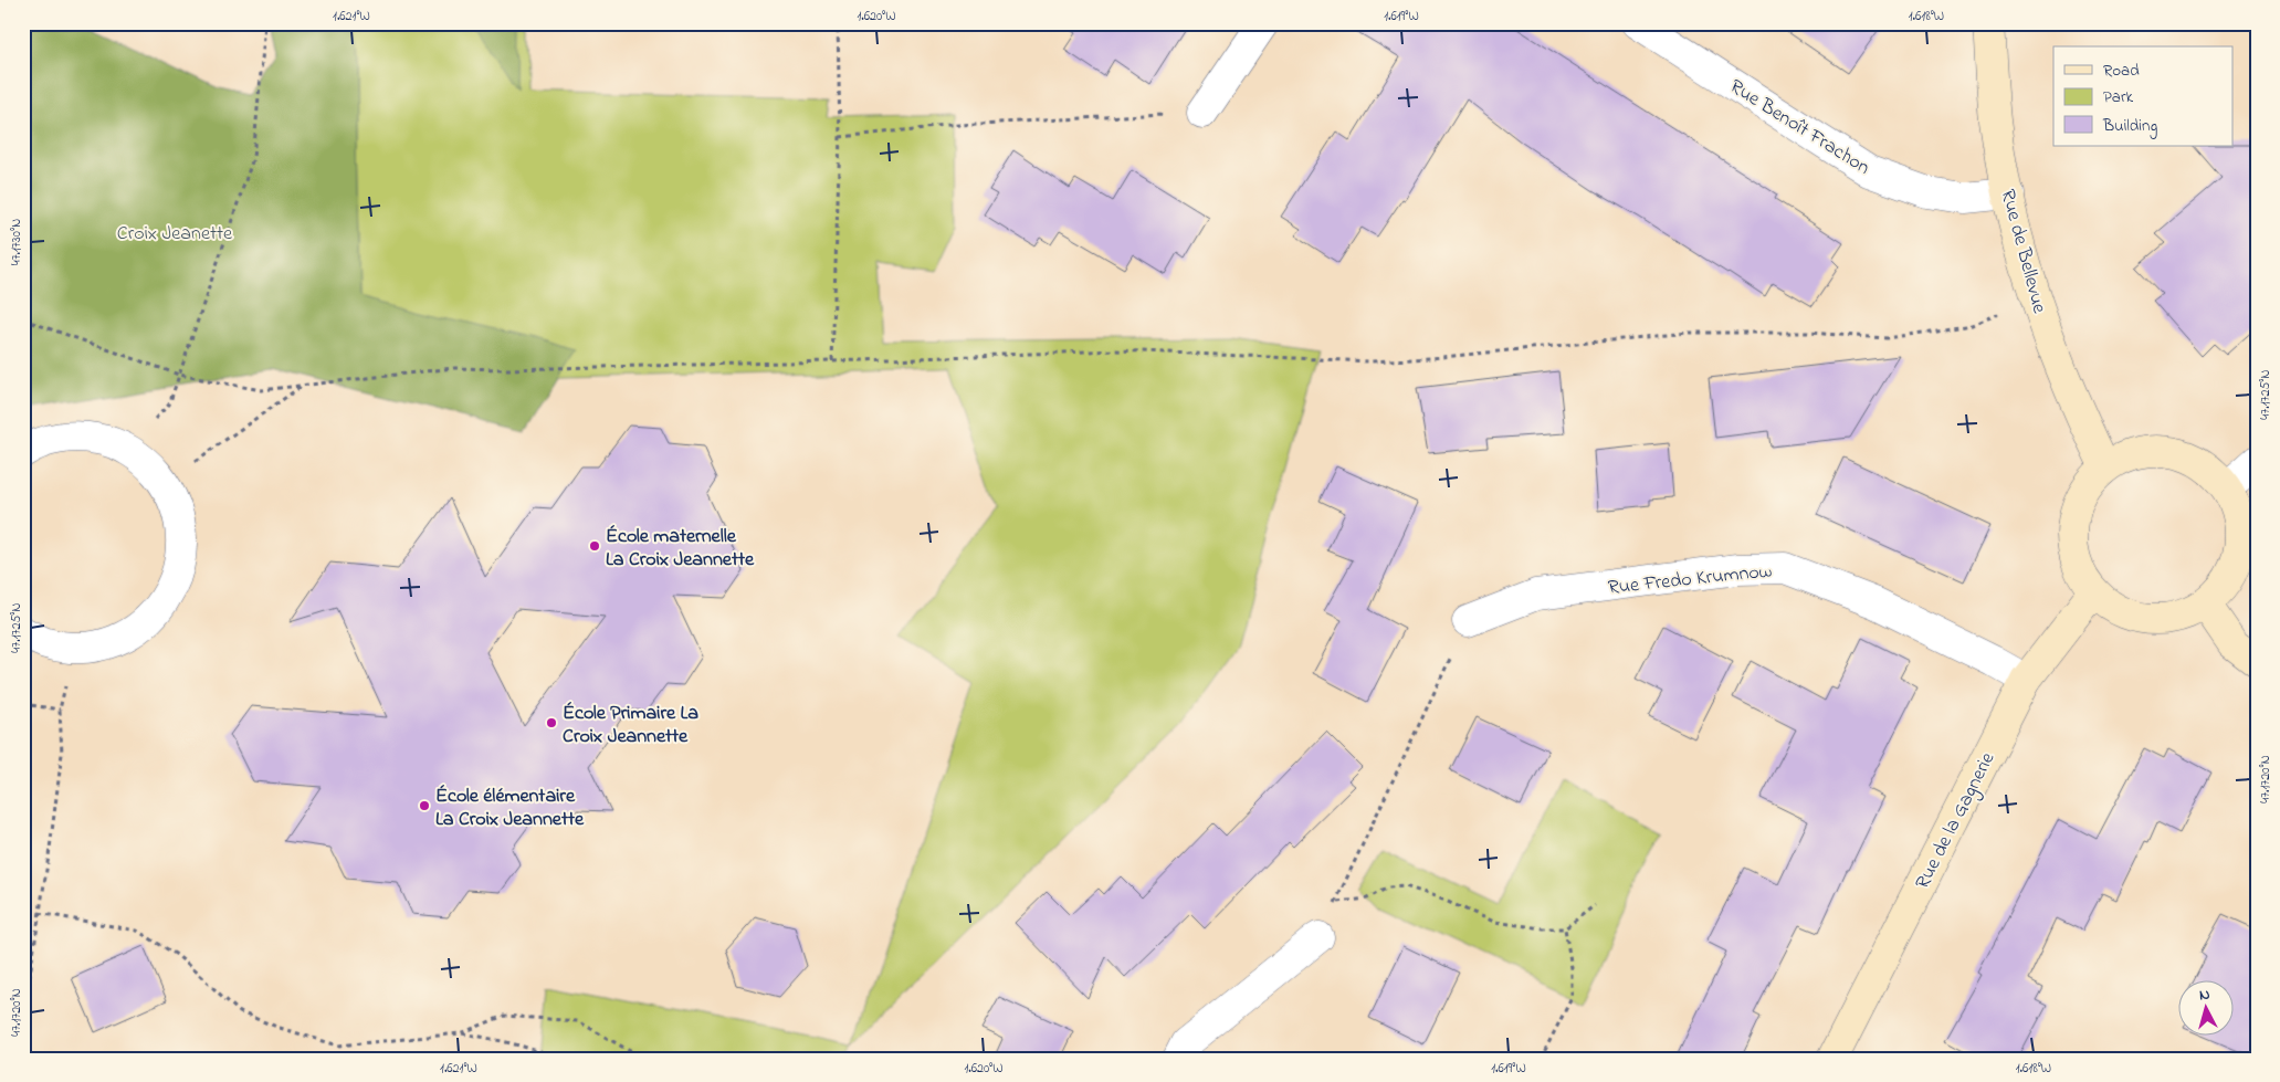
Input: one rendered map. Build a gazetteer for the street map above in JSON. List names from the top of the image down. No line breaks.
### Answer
{"streets":{"street":["Rue Benoît Frachon","Rue de Bellevue","Rue Fredo Krumnow","Rue de la Gagnerie"]},"crossings":[["Rue Benoît Frachon","Rue de Bellevue"],["Rue de Bellevue","Rue de la Gagnerie"],["Rue Fredo Krumnow","Rue de la Gagnerie"]],"parks":["Croix Jeanette"],"places":["École maternelle La Croix Jeannette","École Primaire La Croix Jeannette","École élémentaire La Croix Jeannette"],"legend":["Road","Park","Building"],"north":"top","coordinates":["1.621°W","1.620°W","1.619°W","1.618°W","47.1730°N","47.1725°N","47.1720°N"]}
